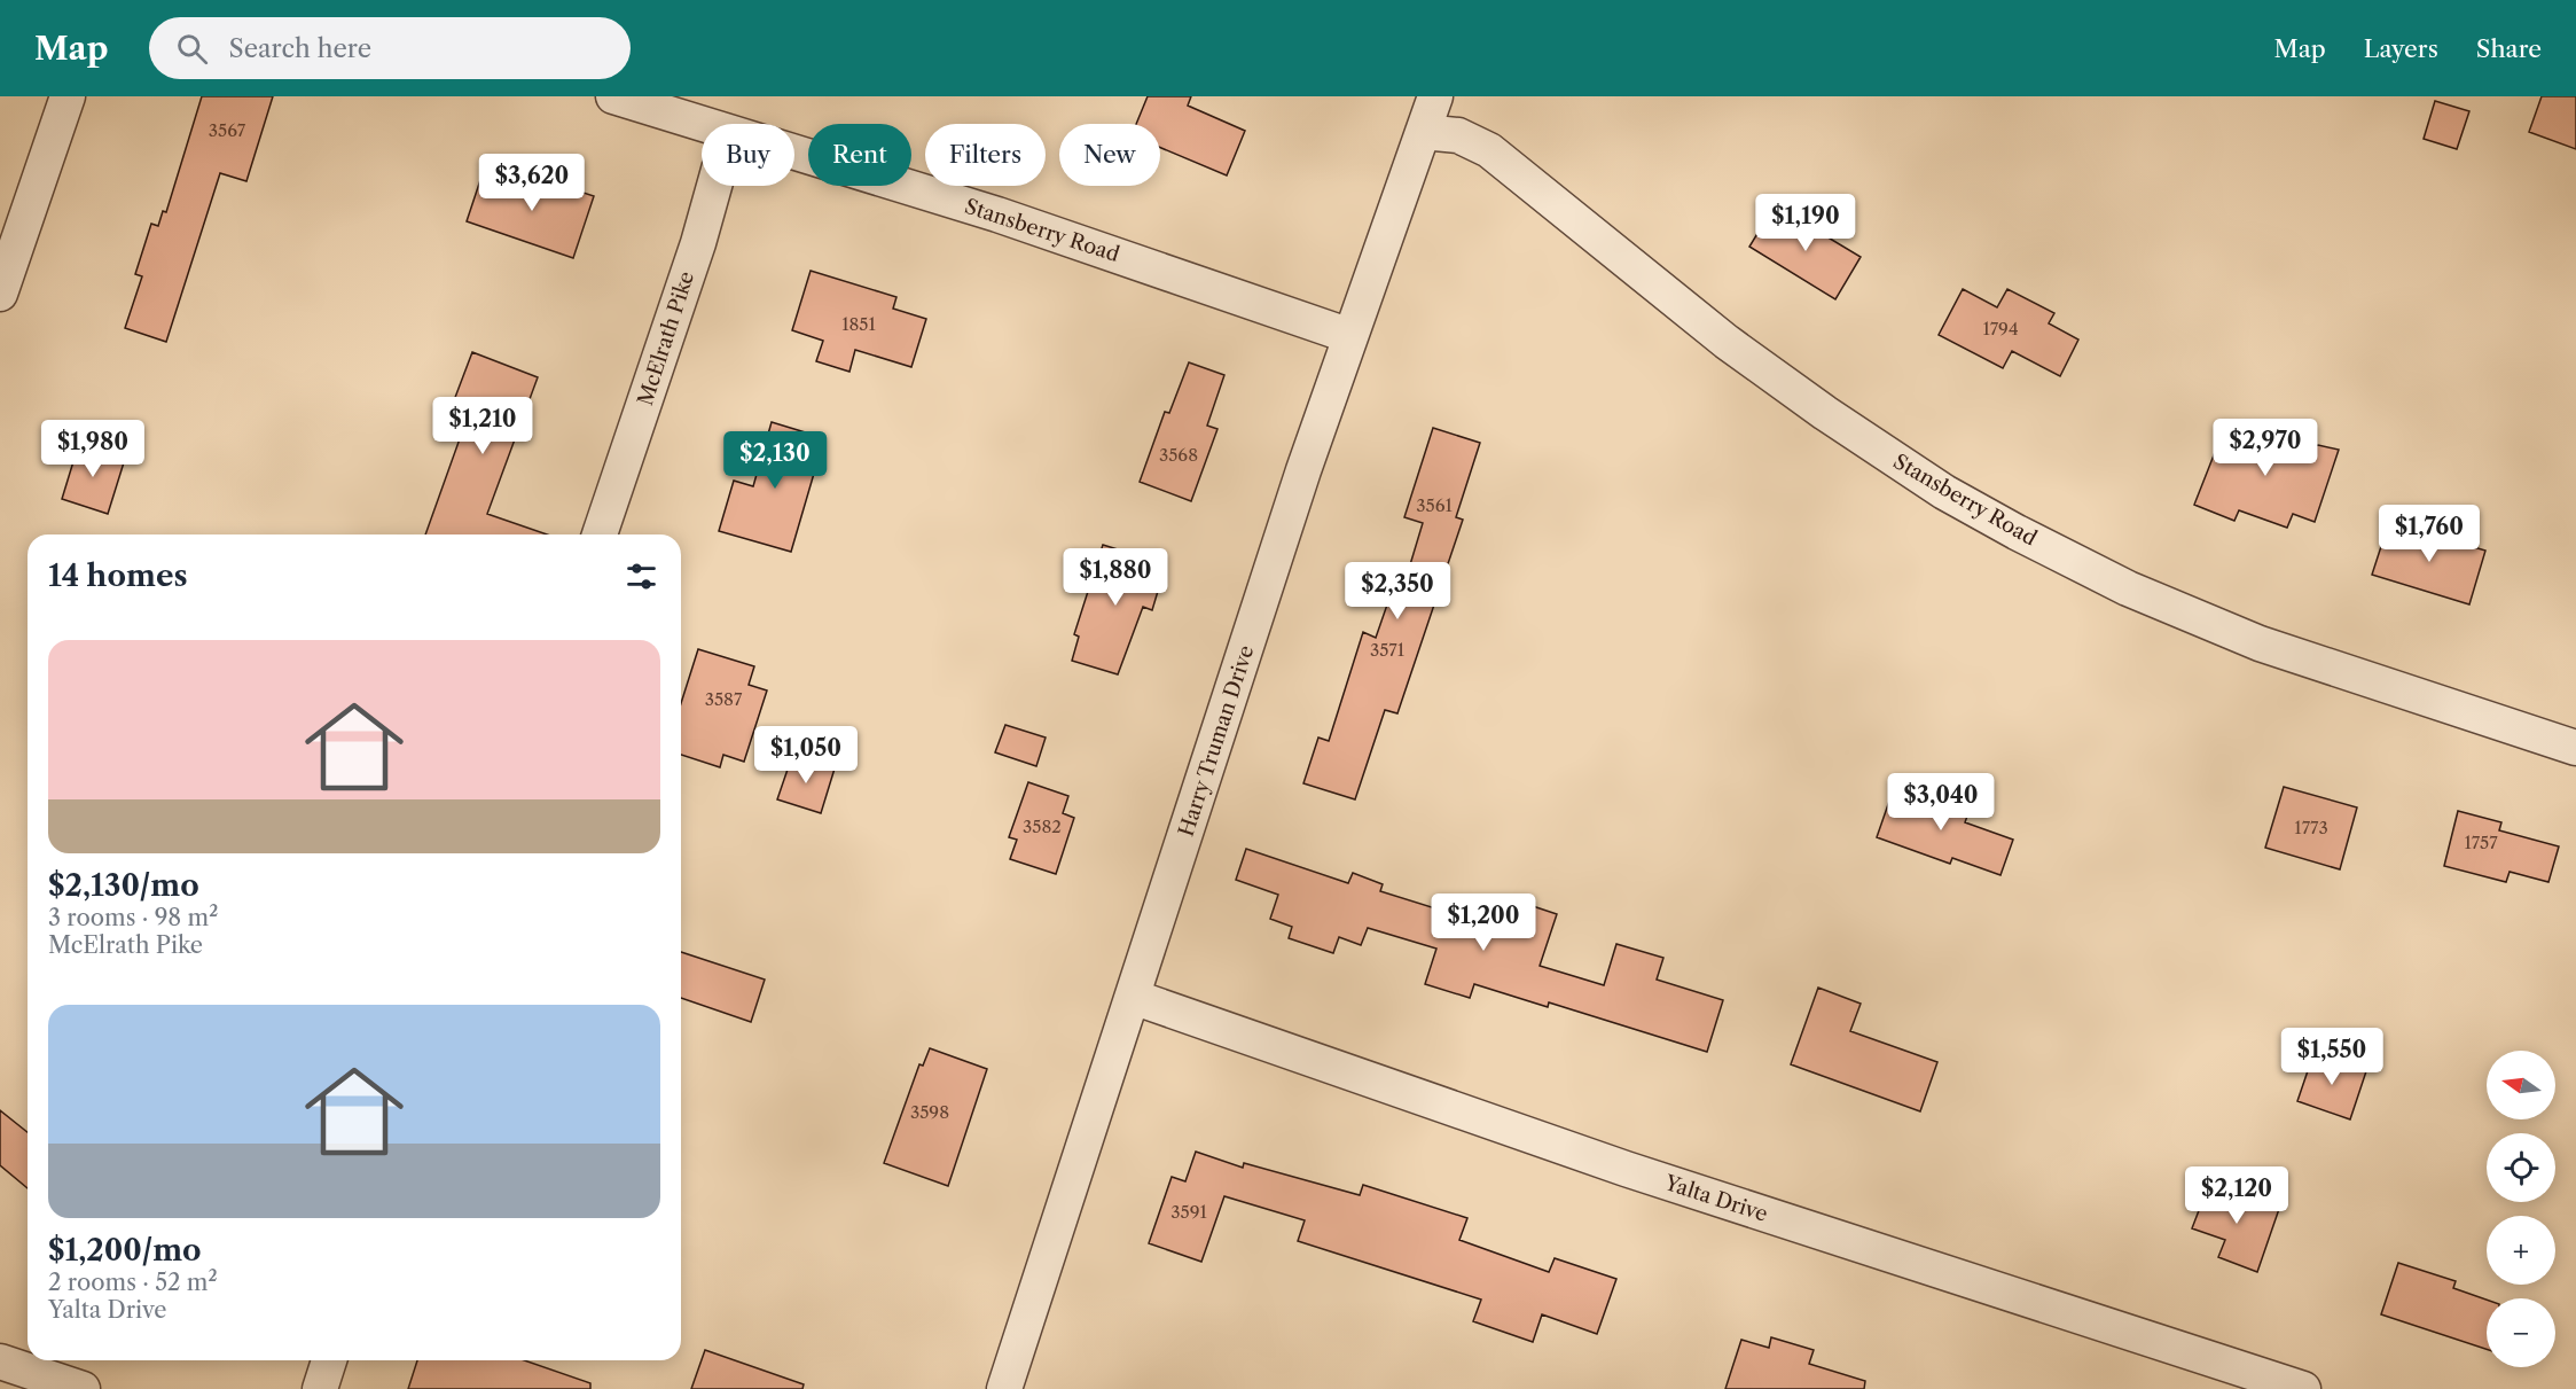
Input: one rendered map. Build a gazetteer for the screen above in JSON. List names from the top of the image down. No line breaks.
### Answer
{"streets":{"street":["Stansberry Road","McElrath Pike","Harry Truman Drive","Yalta Drive"]},"crossings":[["Stansberry Road","Harry Truman Drive"],["Harry Truman Drive","Yalta Drive"]],"house_numbers":["3567","1851","1794","3568","3561","3571","3587","3582","1773","1757","3598","3591"],"north":"left","page":{"header":"Map","search":"Search here","nav":["Map","Layers","Share"],"chip":["Buy","Rent","Filters","New"],"price":["$3,620","$1,190","$1,210","$2,970","$1,980","$2,130","$1,760","$1,880","$2,350","$1,050","$3,040","$1,200","$1,550","$2,120"],"heading":"14 homes","list":[{"name":"$2,130/mo","note":"3 rooms · 98 m² · McElrath Pike"},{"name":"$1,200/mo","note":"2 rooms · 52 m² · Yalta Drive"}],"map_buttons":["+","−"]}}
